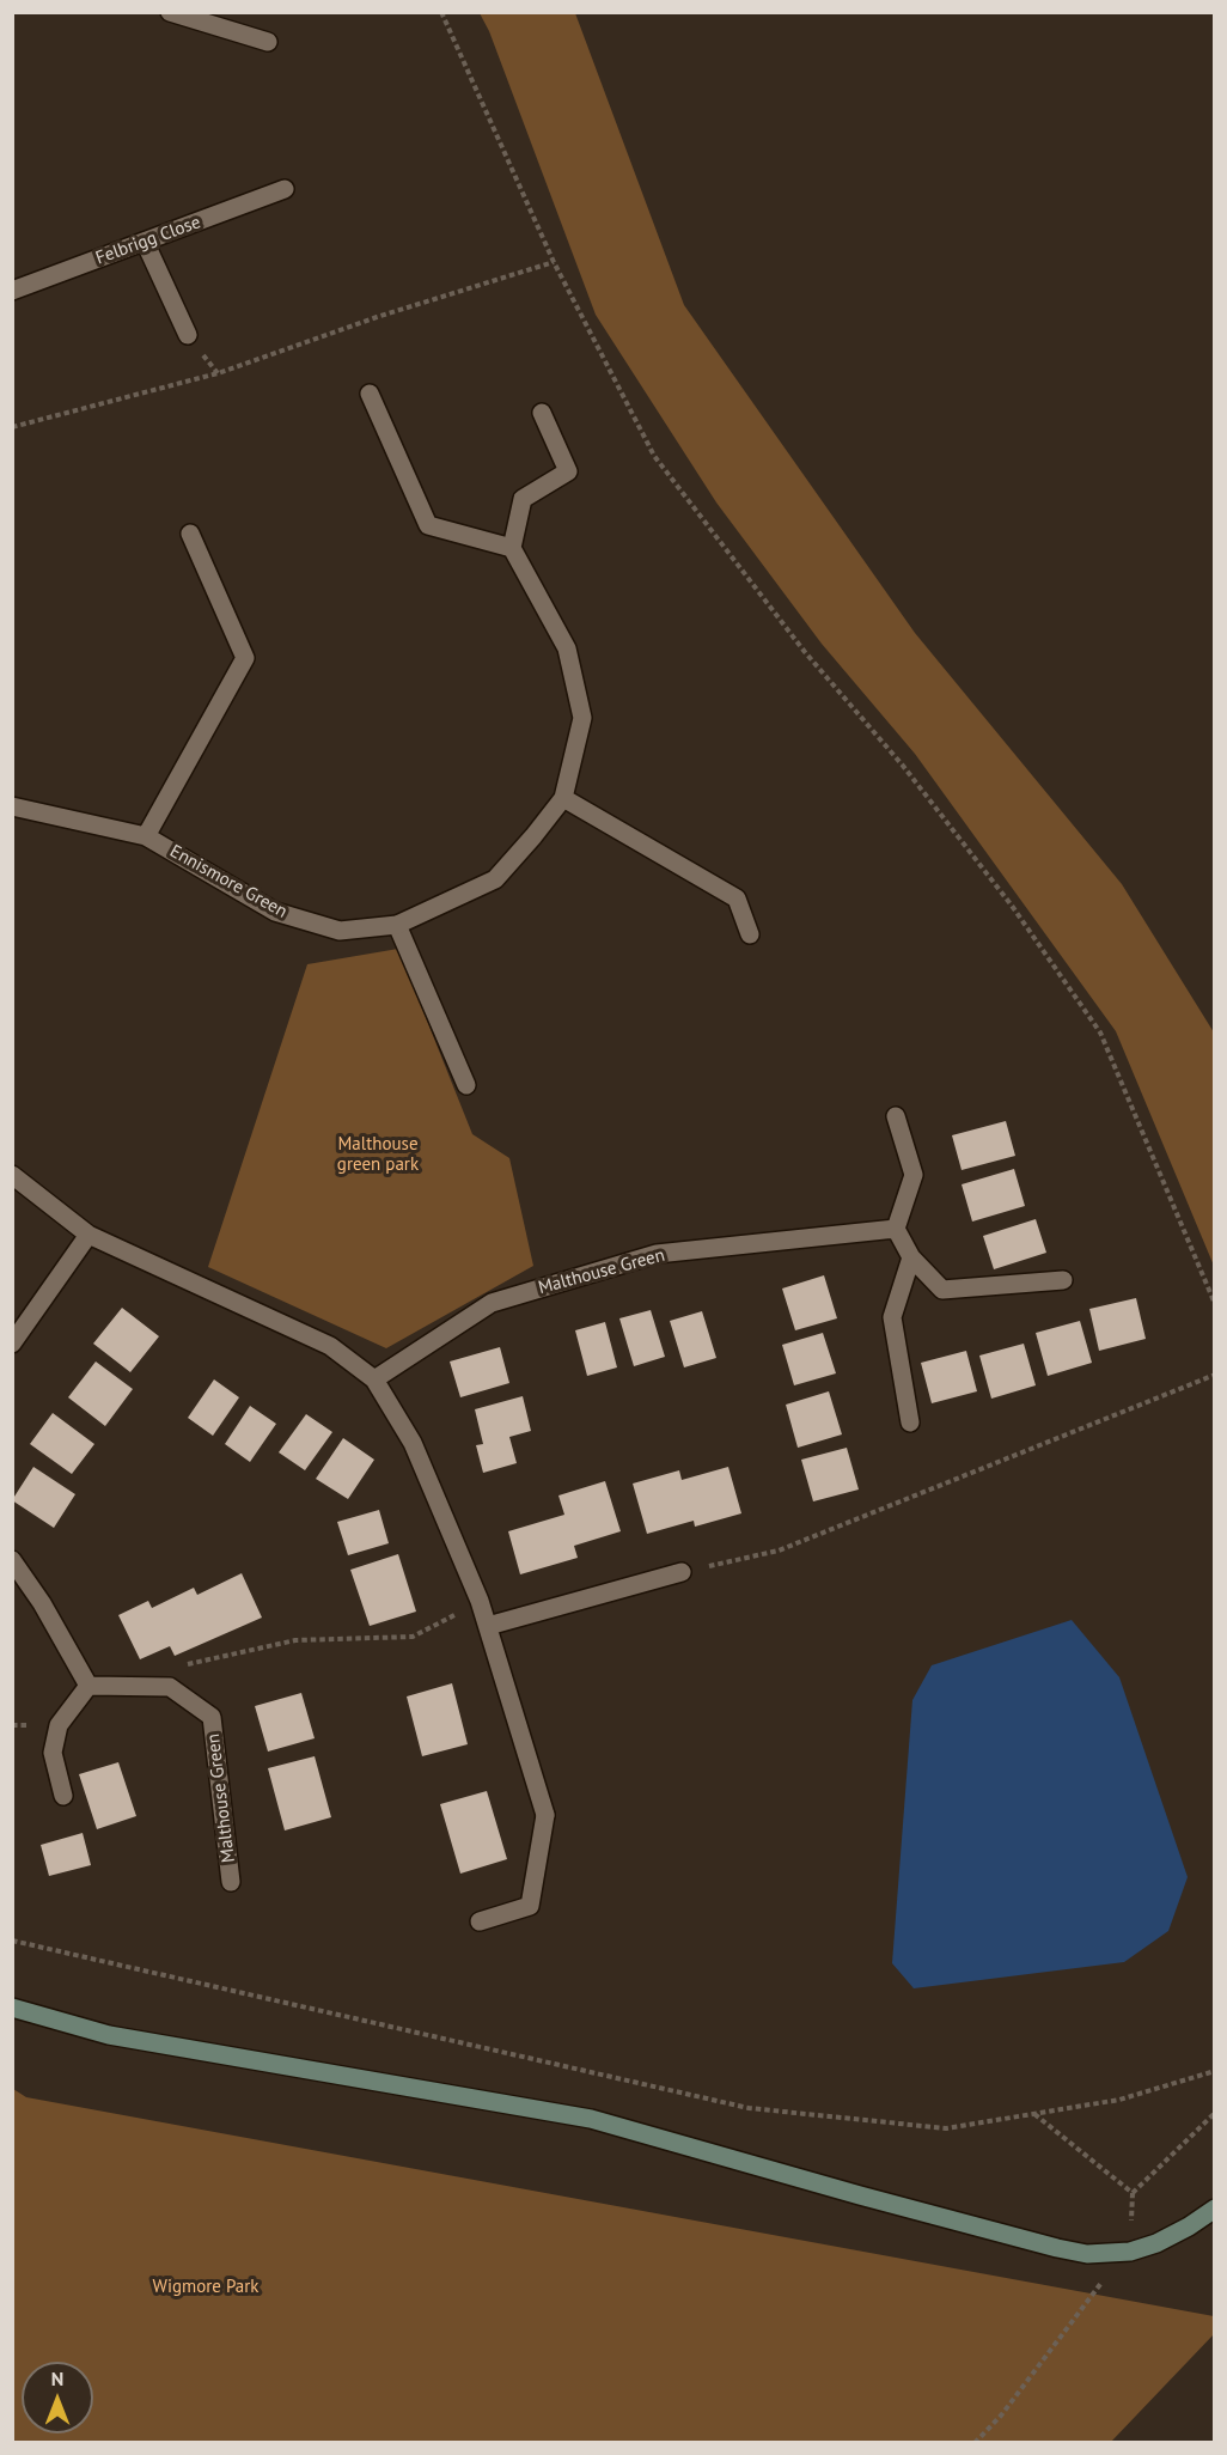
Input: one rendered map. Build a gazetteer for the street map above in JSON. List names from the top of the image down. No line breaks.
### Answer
{"streets":{"street":["Felbrigg Close","Ennismore Green","Malthouse Green"]},"parks":["Malthouse green park","Wigmore Park"],"north":"top"}
